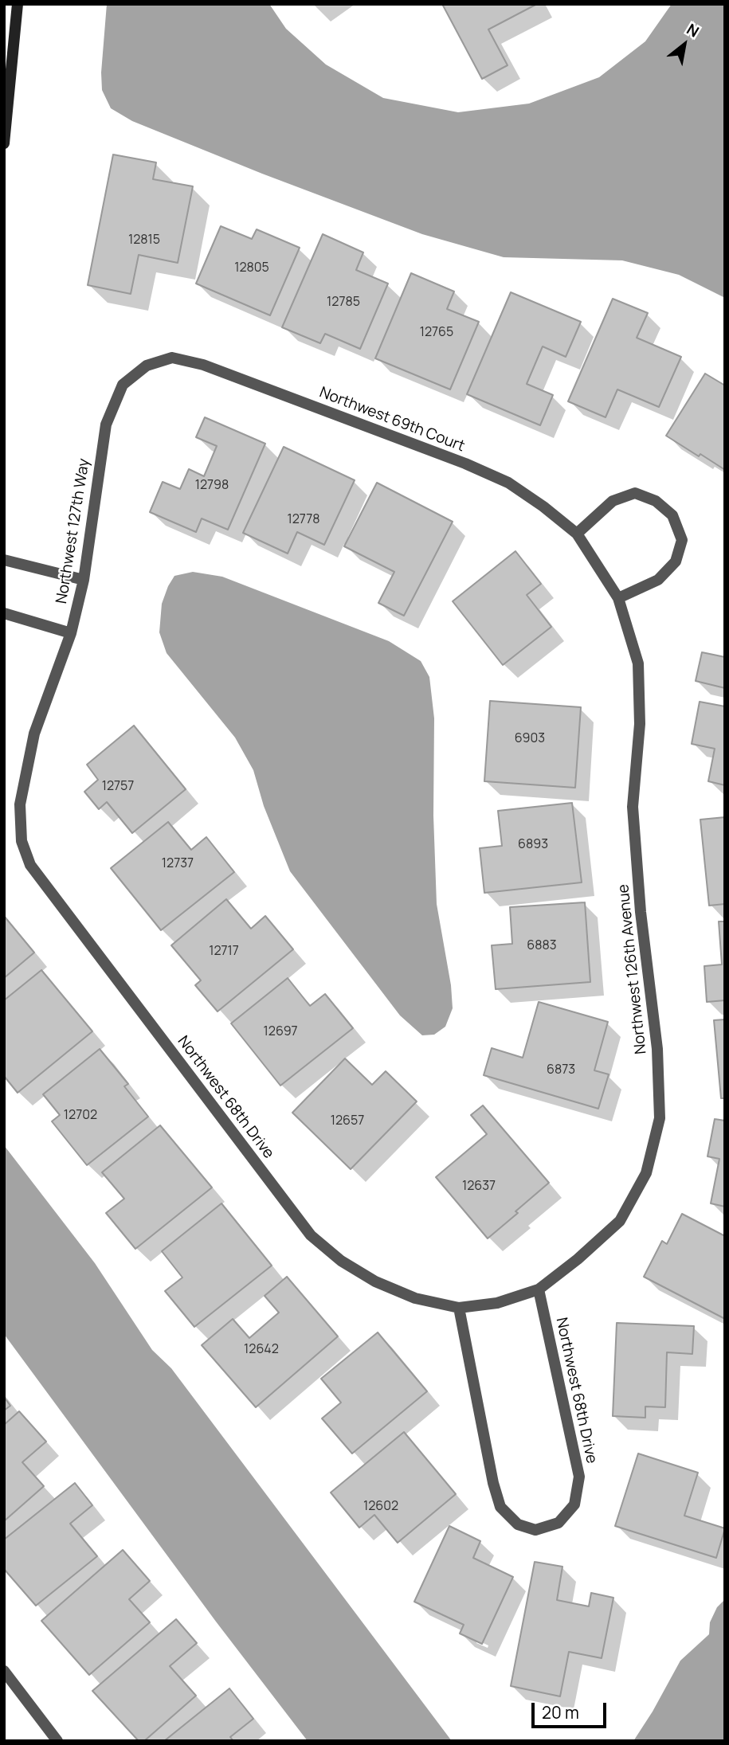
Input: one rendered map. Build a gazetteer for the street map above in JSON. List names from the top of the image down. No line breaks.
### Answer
{"streets":{"street":["Northwest 69th Court","Northwest 127th Way","Northwest 126th Avenue","Northwest 68th Drive"]},"crossings":[["Northwest 69th Court","Northwest 127th Way"],["Northwest 69th Court","Northwest 126th Avenue"],["Northwest 127th Way","Northwest 68th Drive"],["Northwest 126th Avenue","Northwest 68th Drive"]],"house_numbers":["12815","12805","12785","12765","12798","12778","6903","12757","6893","12737","6883","12717","12697","6873","12702","12657","12637","12642","12602"],"scale_bar":"20 m","north":"top right"}
